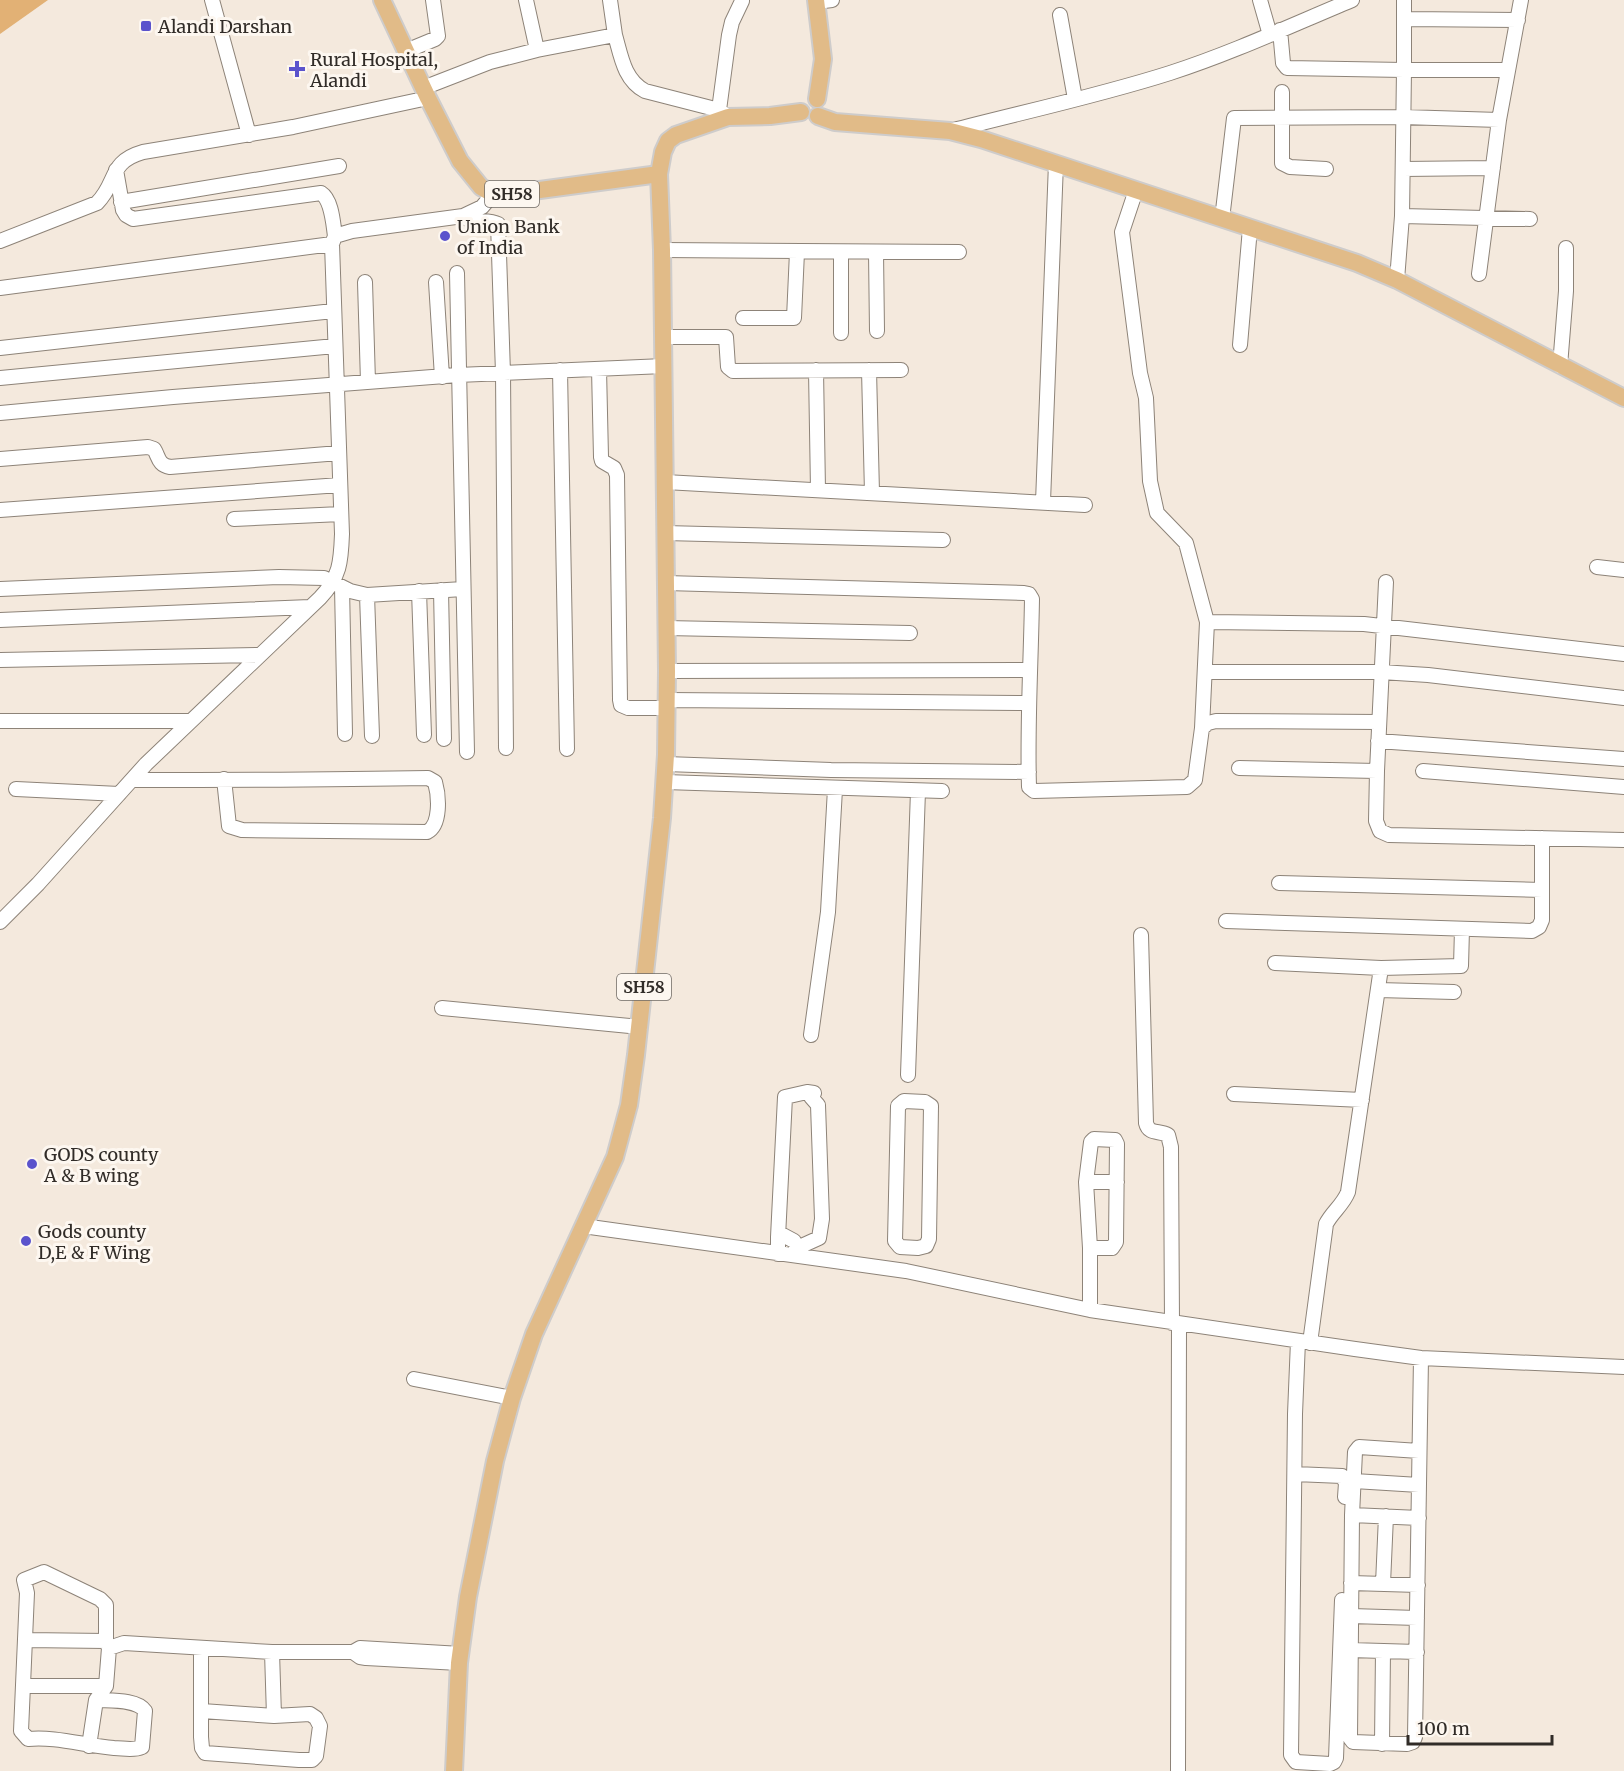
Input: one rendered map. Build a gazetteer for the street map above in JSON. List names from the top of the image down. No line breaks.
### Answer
{"streets":{"main road":["SH58"]},"places":{"transit":["Alandi Darshan"],"health":["Rural Hospital, Alandi"],"other":["Union Bank of India","GODS county A & B wing","Gods county D,E & F Wing"]},"scale_bar":"100 m"}
